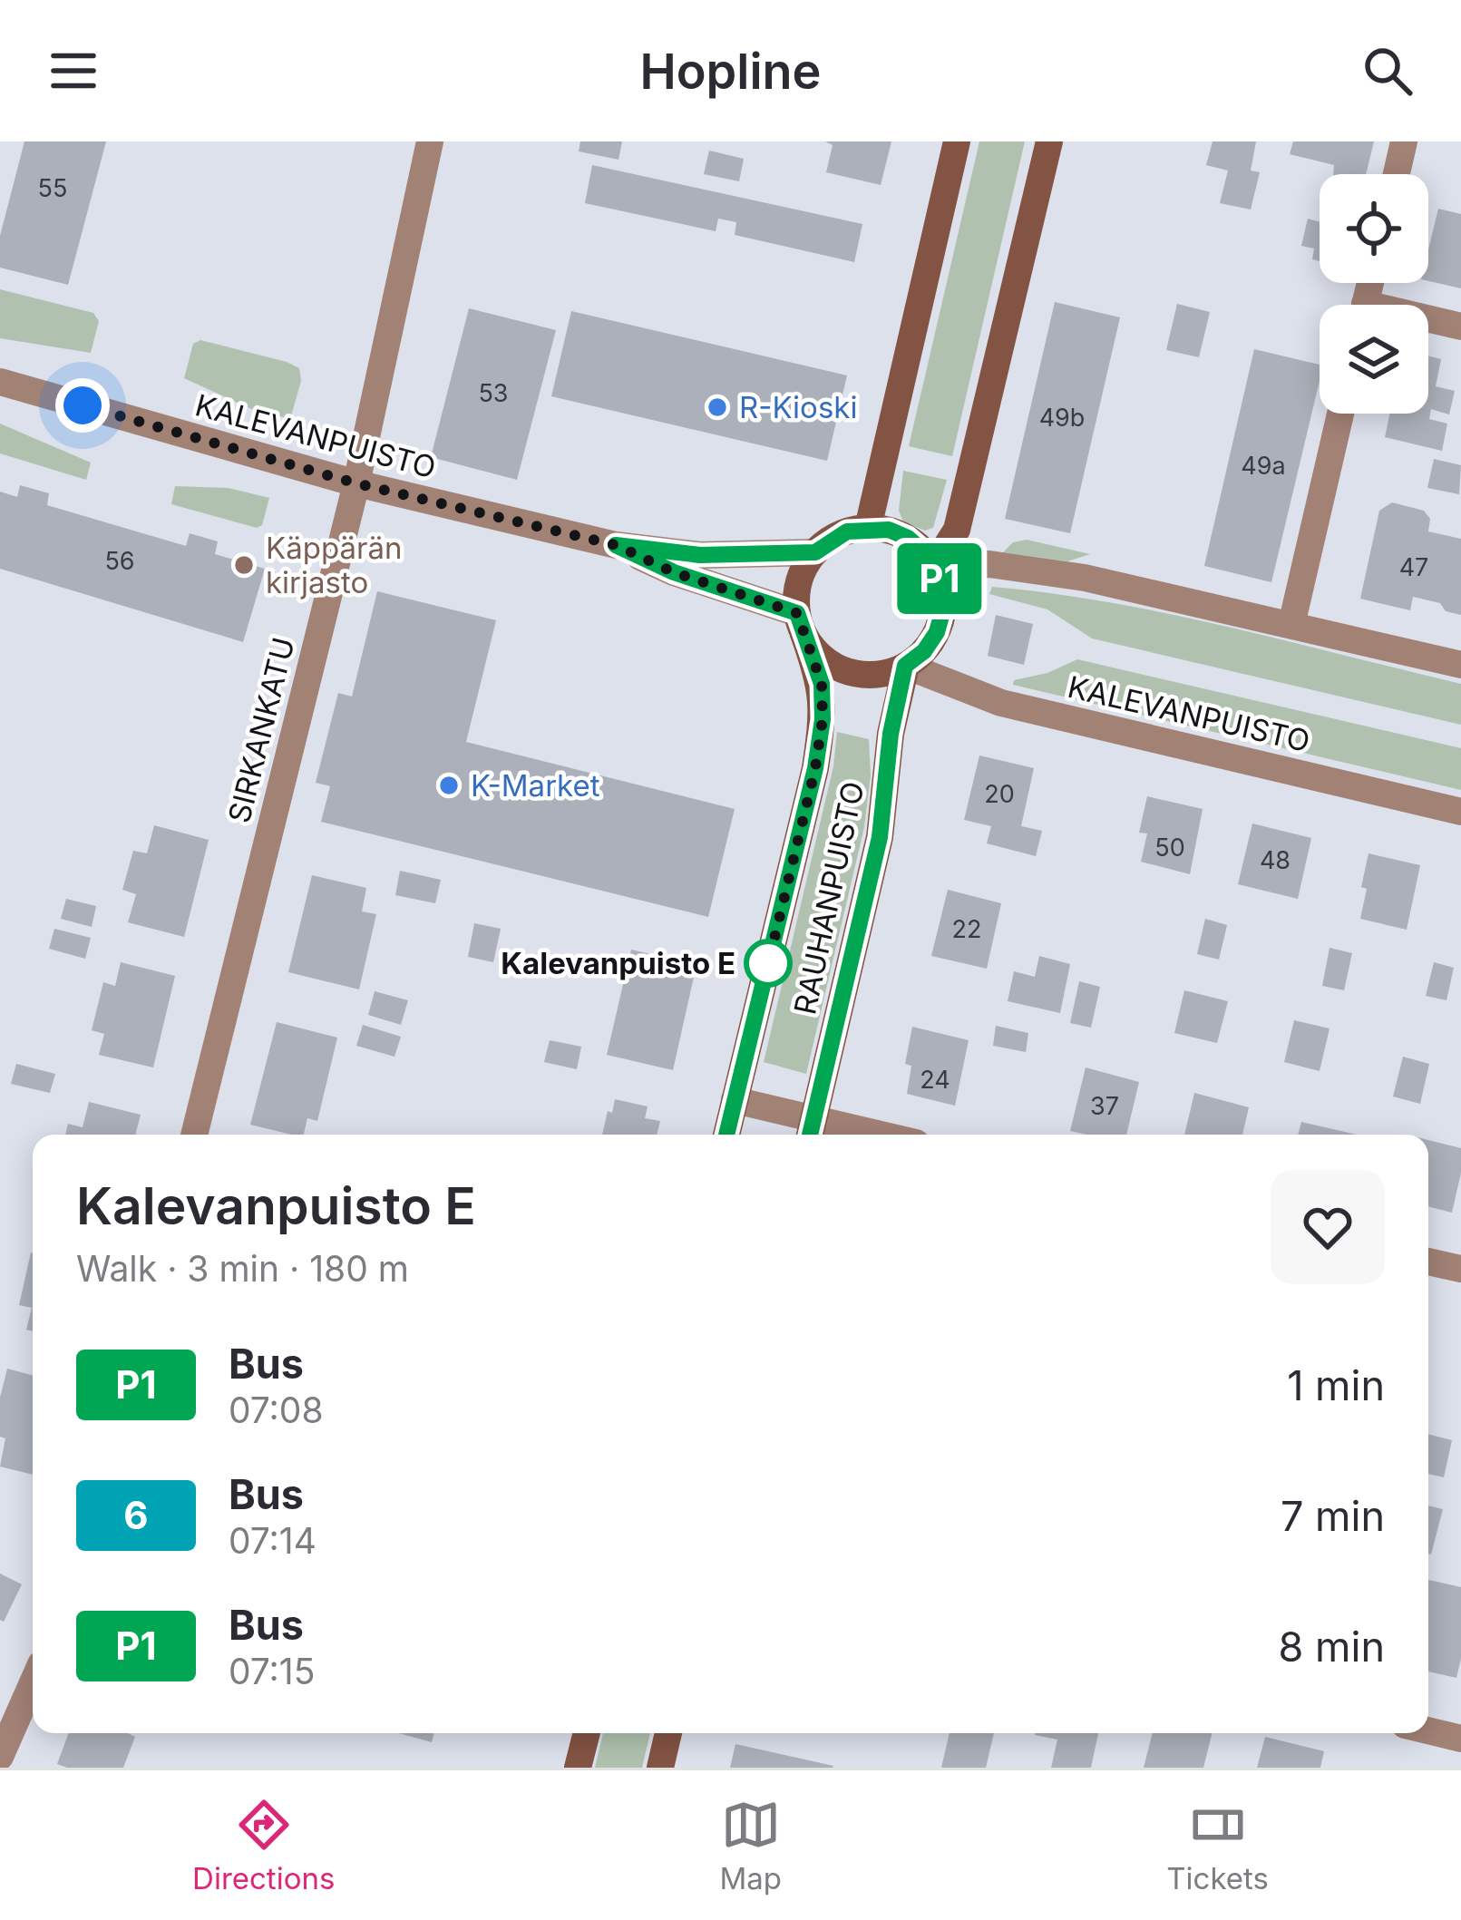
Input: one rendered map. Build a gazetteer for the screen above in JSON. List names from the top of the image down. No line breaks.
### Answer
{"streets":{"main road":["RAUHANPUISTO"],"street":["KALEVANPUISTO","SIRKANKATU"]},"crossings":[["KALEVANPUISTO","SIRKANKATU"],["KALEVANPUISTO","RAUHANPUISTO"]],"places":["R-Kioski","Käppärän kirjasto","K-Market","Kalevanpuisto E"],"lines":["bus line P1"],"house_numbers":["55","53","49b","49a","56","47","20","50","48","22","24","37"],"page":{"header":"Hopline","on_map":"P1","heading":["Kalevanpuisto E","Walk · 3 min · 180 m"],"list":[{"mark":"P1","name":"Bus","note":"07:08","value":"1 min"},{"mark":"6","name":"Bus","note":"07:14","value":"7 min"},{"mark":"P1","name":"Bus","note":"07:15","value":"8 min"}],"tabs":["Directions","Map","Tickets"]}}
